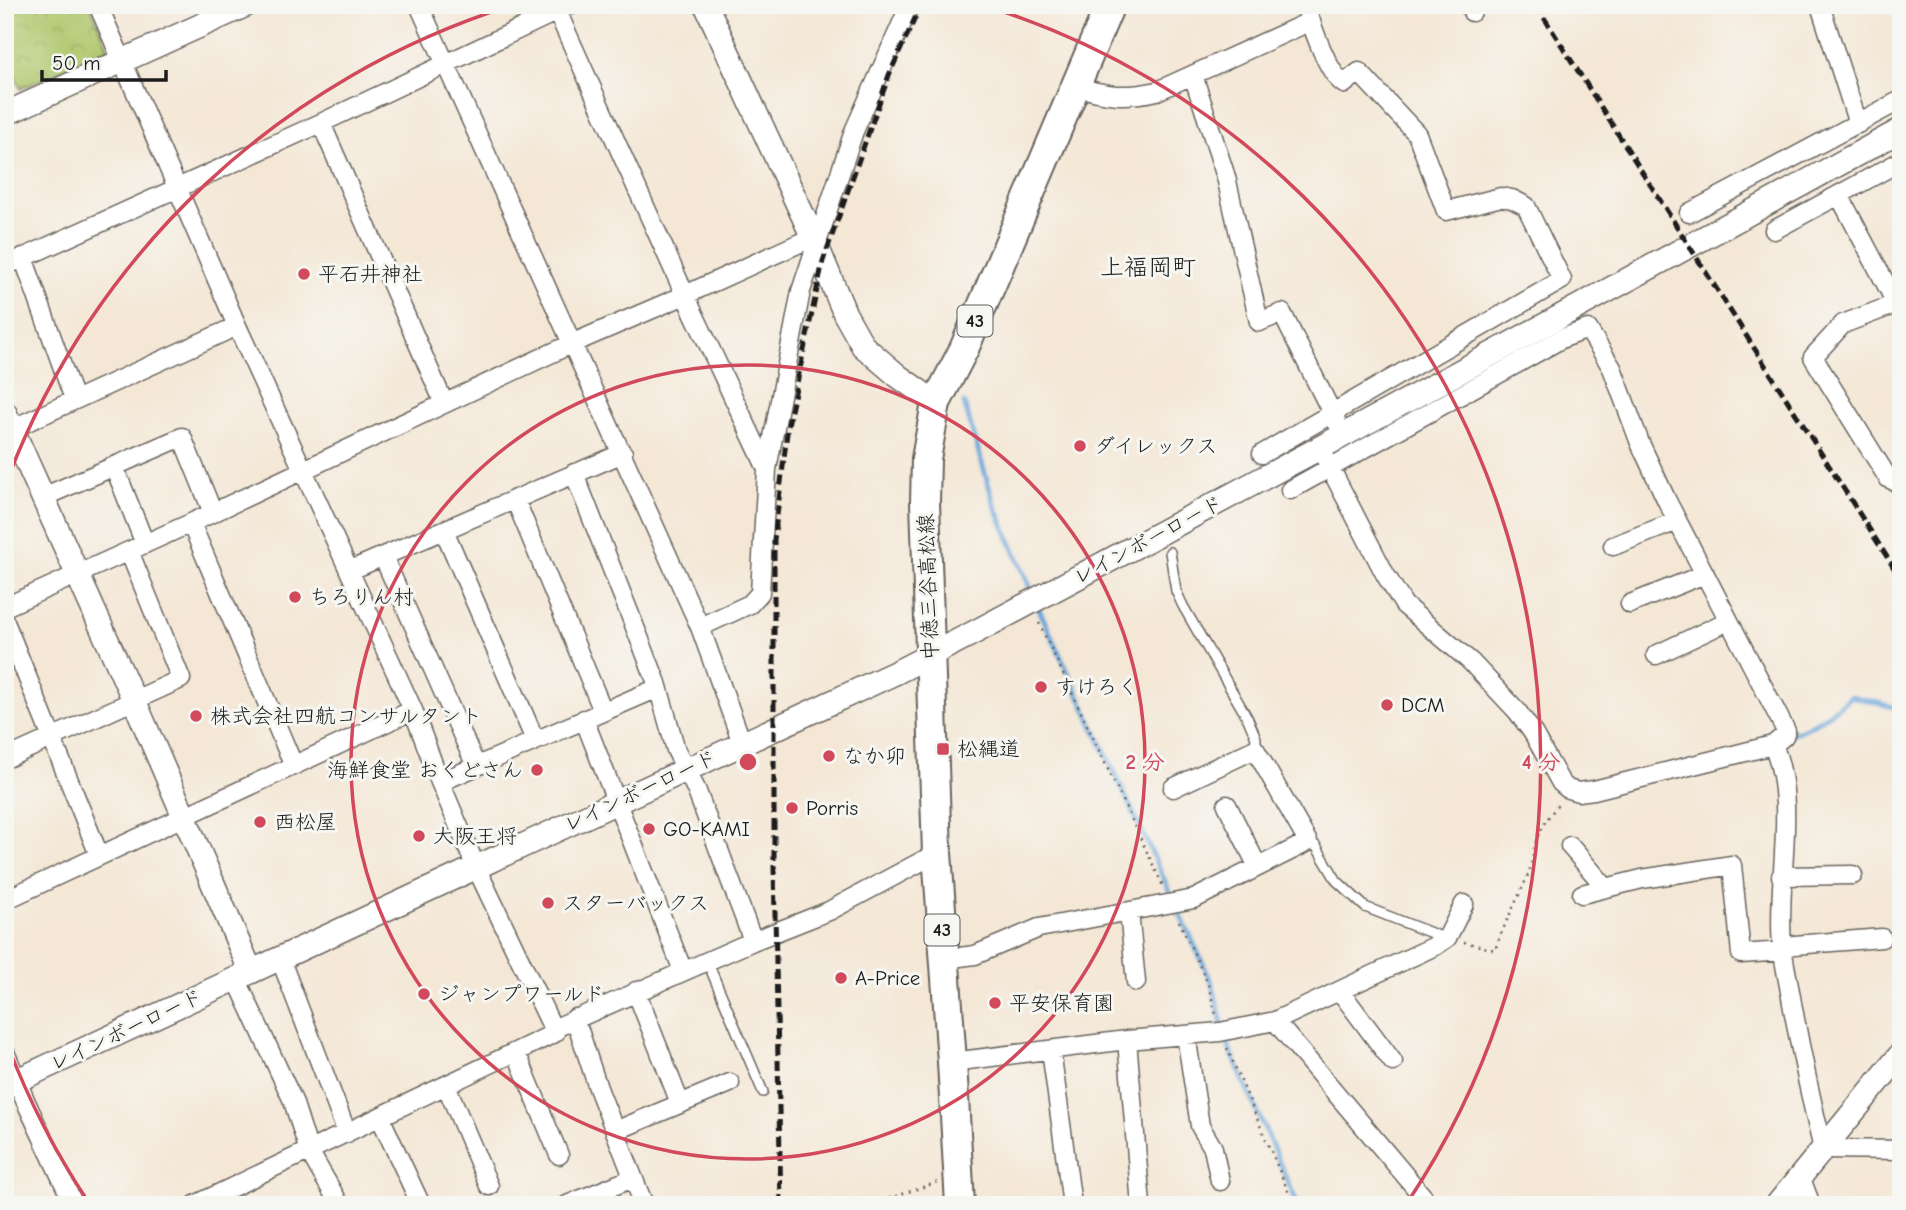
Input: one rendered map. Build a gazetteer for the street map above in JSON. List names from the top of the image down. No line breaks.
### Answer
{"streets":{"main road":["43","中徳三谷高松線"],"street":["レインボーロード"]},"crossings":[["レインボーロード","中徳三谷高松線"]],"districts":["上福岡町"],"places":{"other":["平石井神社","ダイレックス","ちろりん村","すけろく","DCM","株式会社四航コンサルタント","なか卯","海鮮食堂 おくどさん","Porris","西松屋","GO-KAMI","大阪王将","スターバックス","A-Price","ジャンプワールド","平安保育園"],"transit":["松縄道"]},"scale_bar":"50 m","rings":["2 分","4 分"]}
